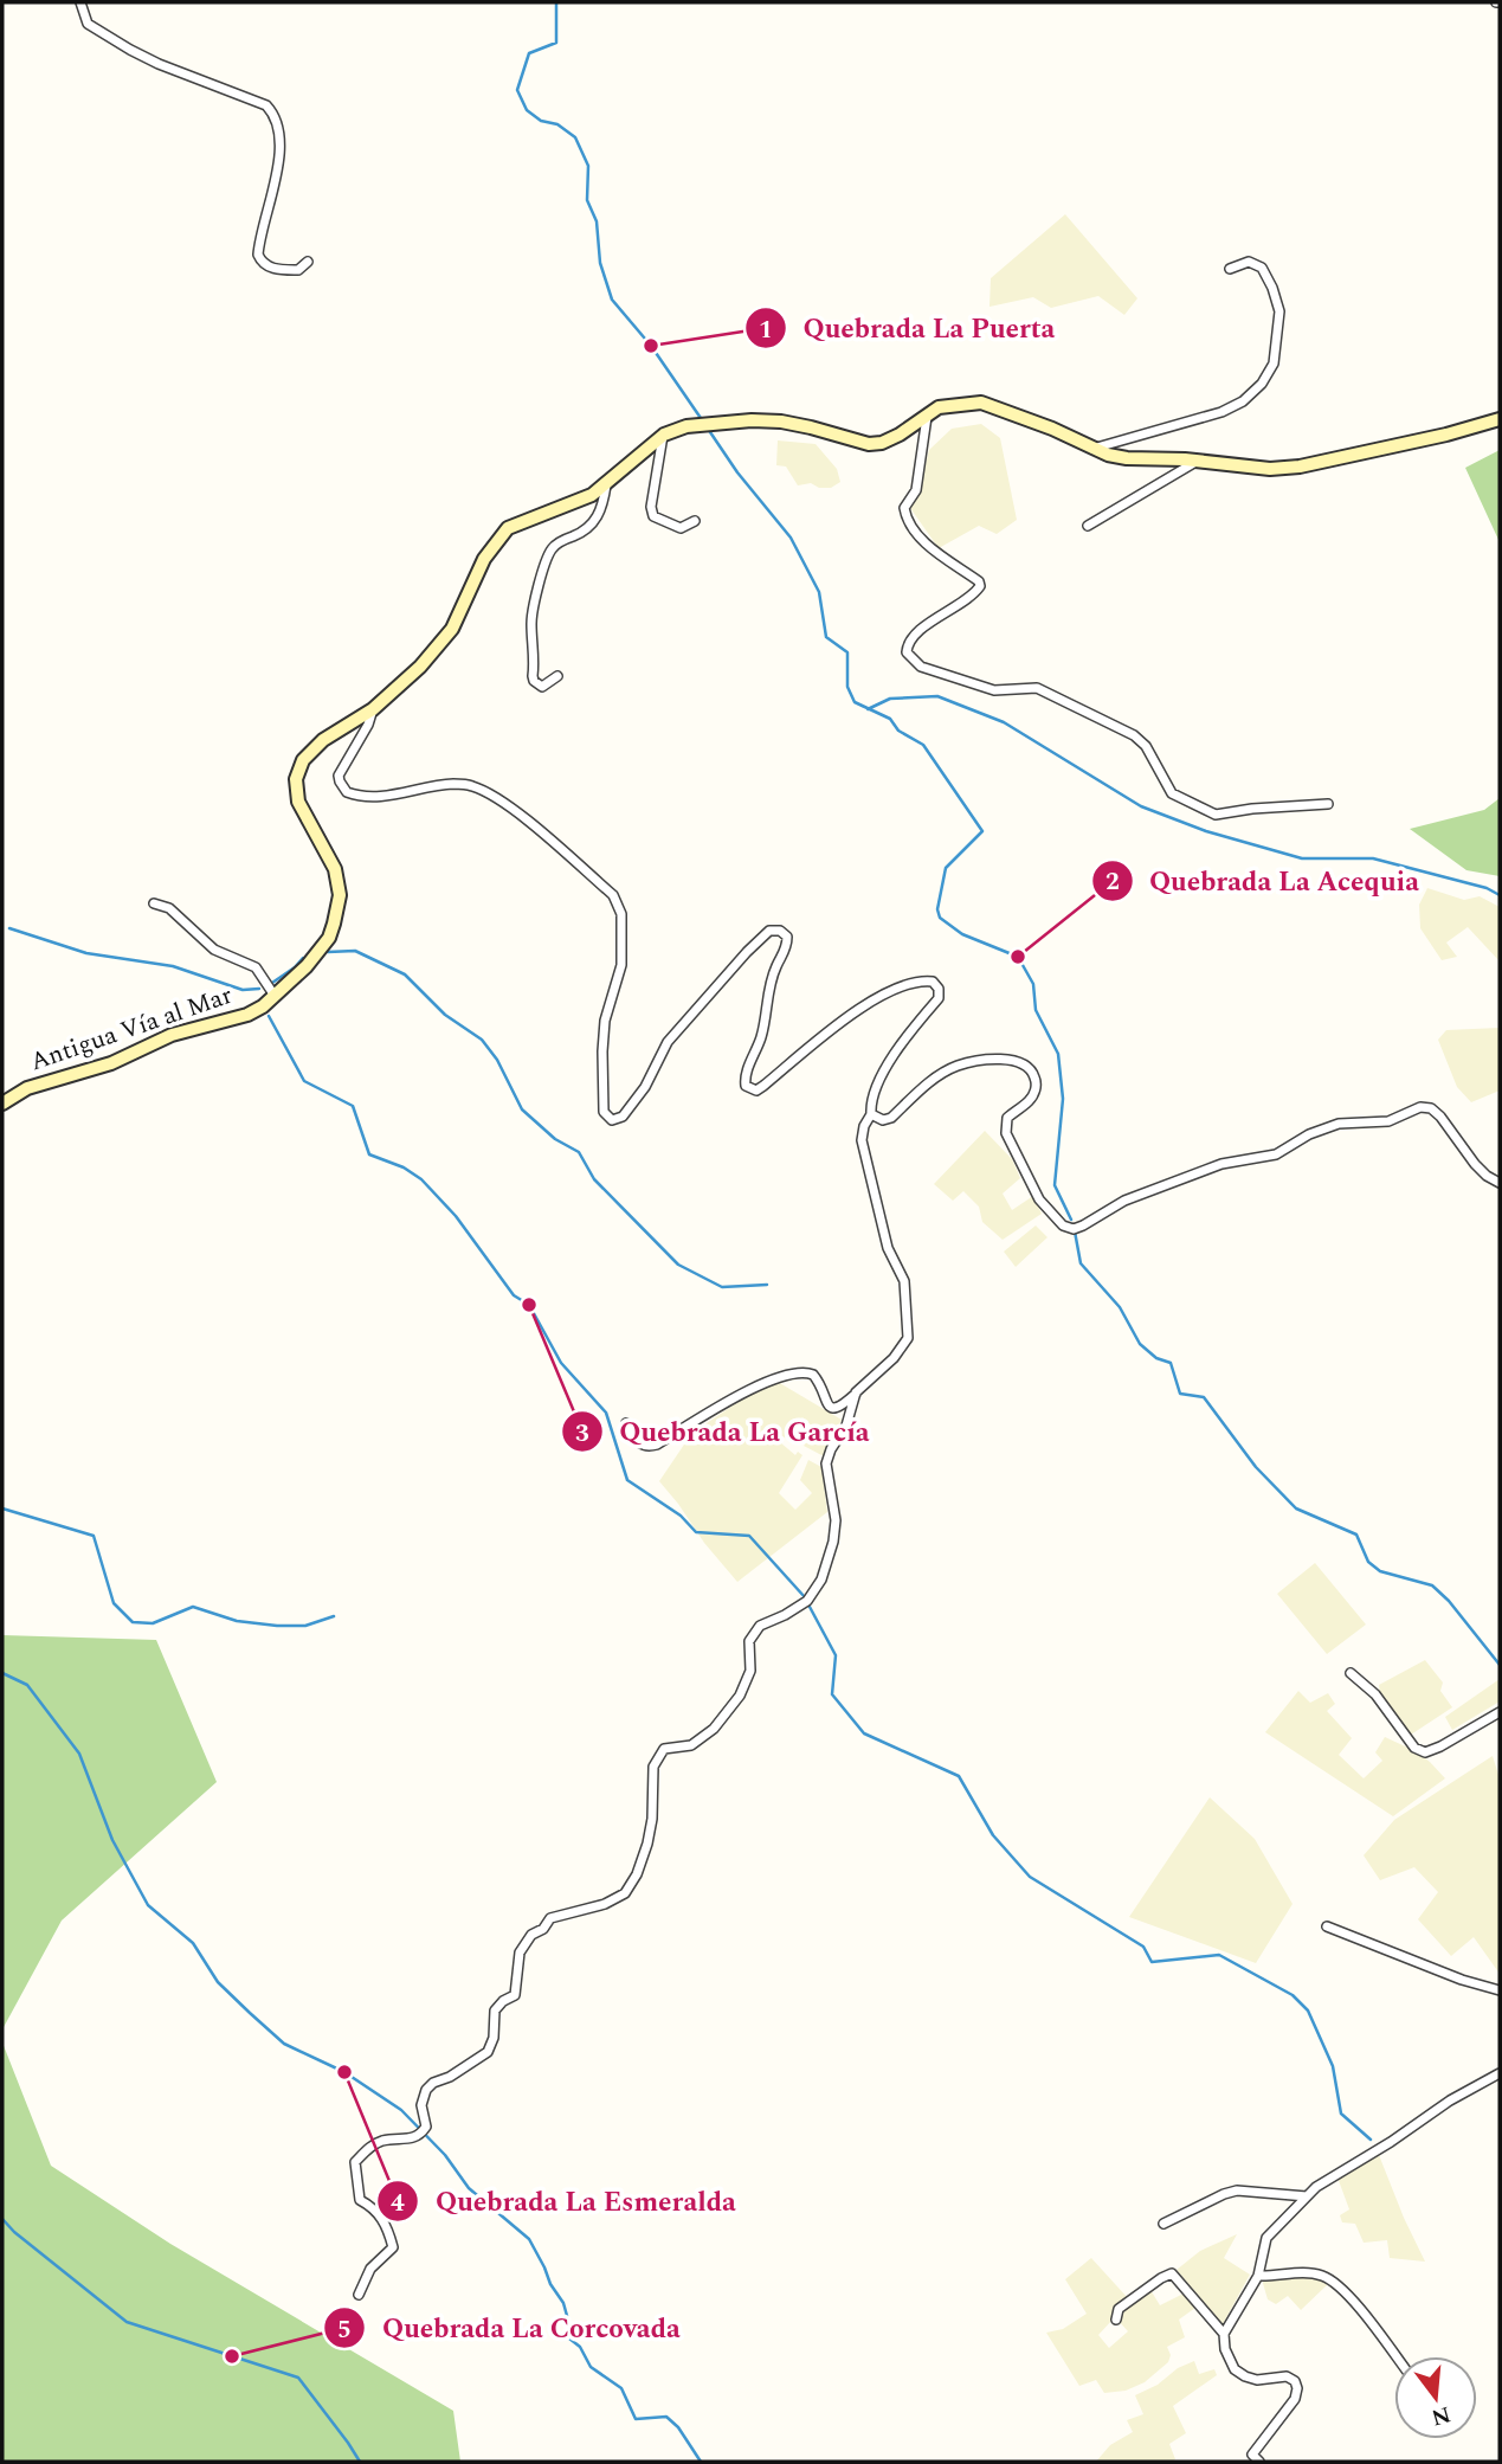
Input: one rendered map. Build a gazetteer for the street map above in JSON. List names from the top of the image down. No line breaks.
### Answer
{"streets":{"main road":["Antigua Vía al Mar"]},"places":["Quebrada La Puerta","Quebrada La Acequia","Quebrada La García","Quebrada La Esmeralda","Quebrada La Corcovada"],"north":"bottom"}
